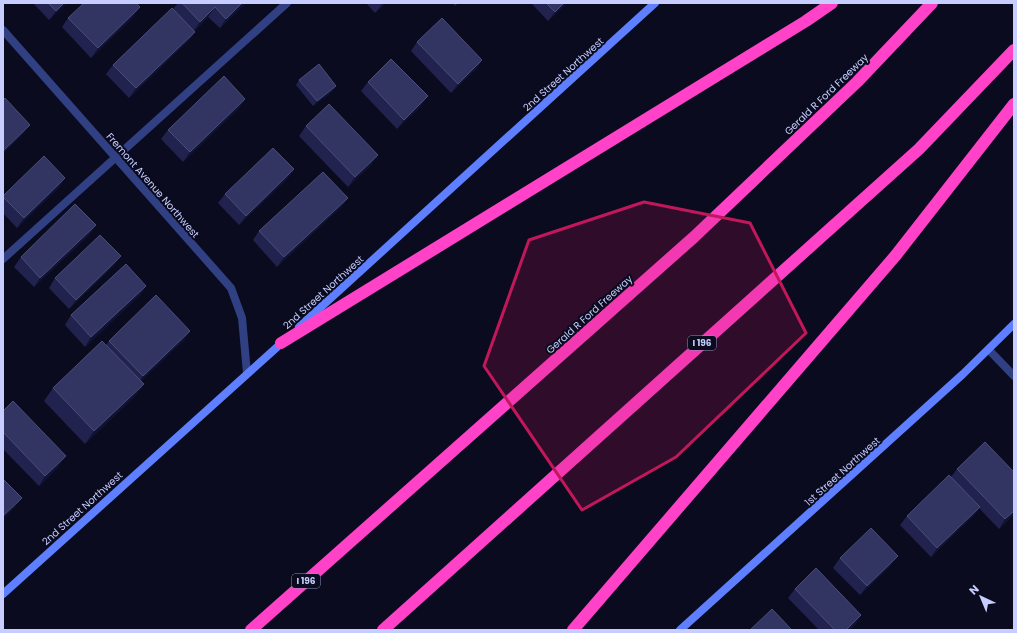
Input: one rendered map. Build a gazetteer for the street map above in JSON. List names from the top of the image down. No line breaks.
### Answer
{"streets":{"highway":["Gerald R Ford Freeway","I 196"],"street":["2nd Street Northwest","Fremont Avenue Northwest","1st Street Northwest"]},"crossings":[["2nd Street Northwest","Fremont Avenue Northwest"]],"north":"top left"}
